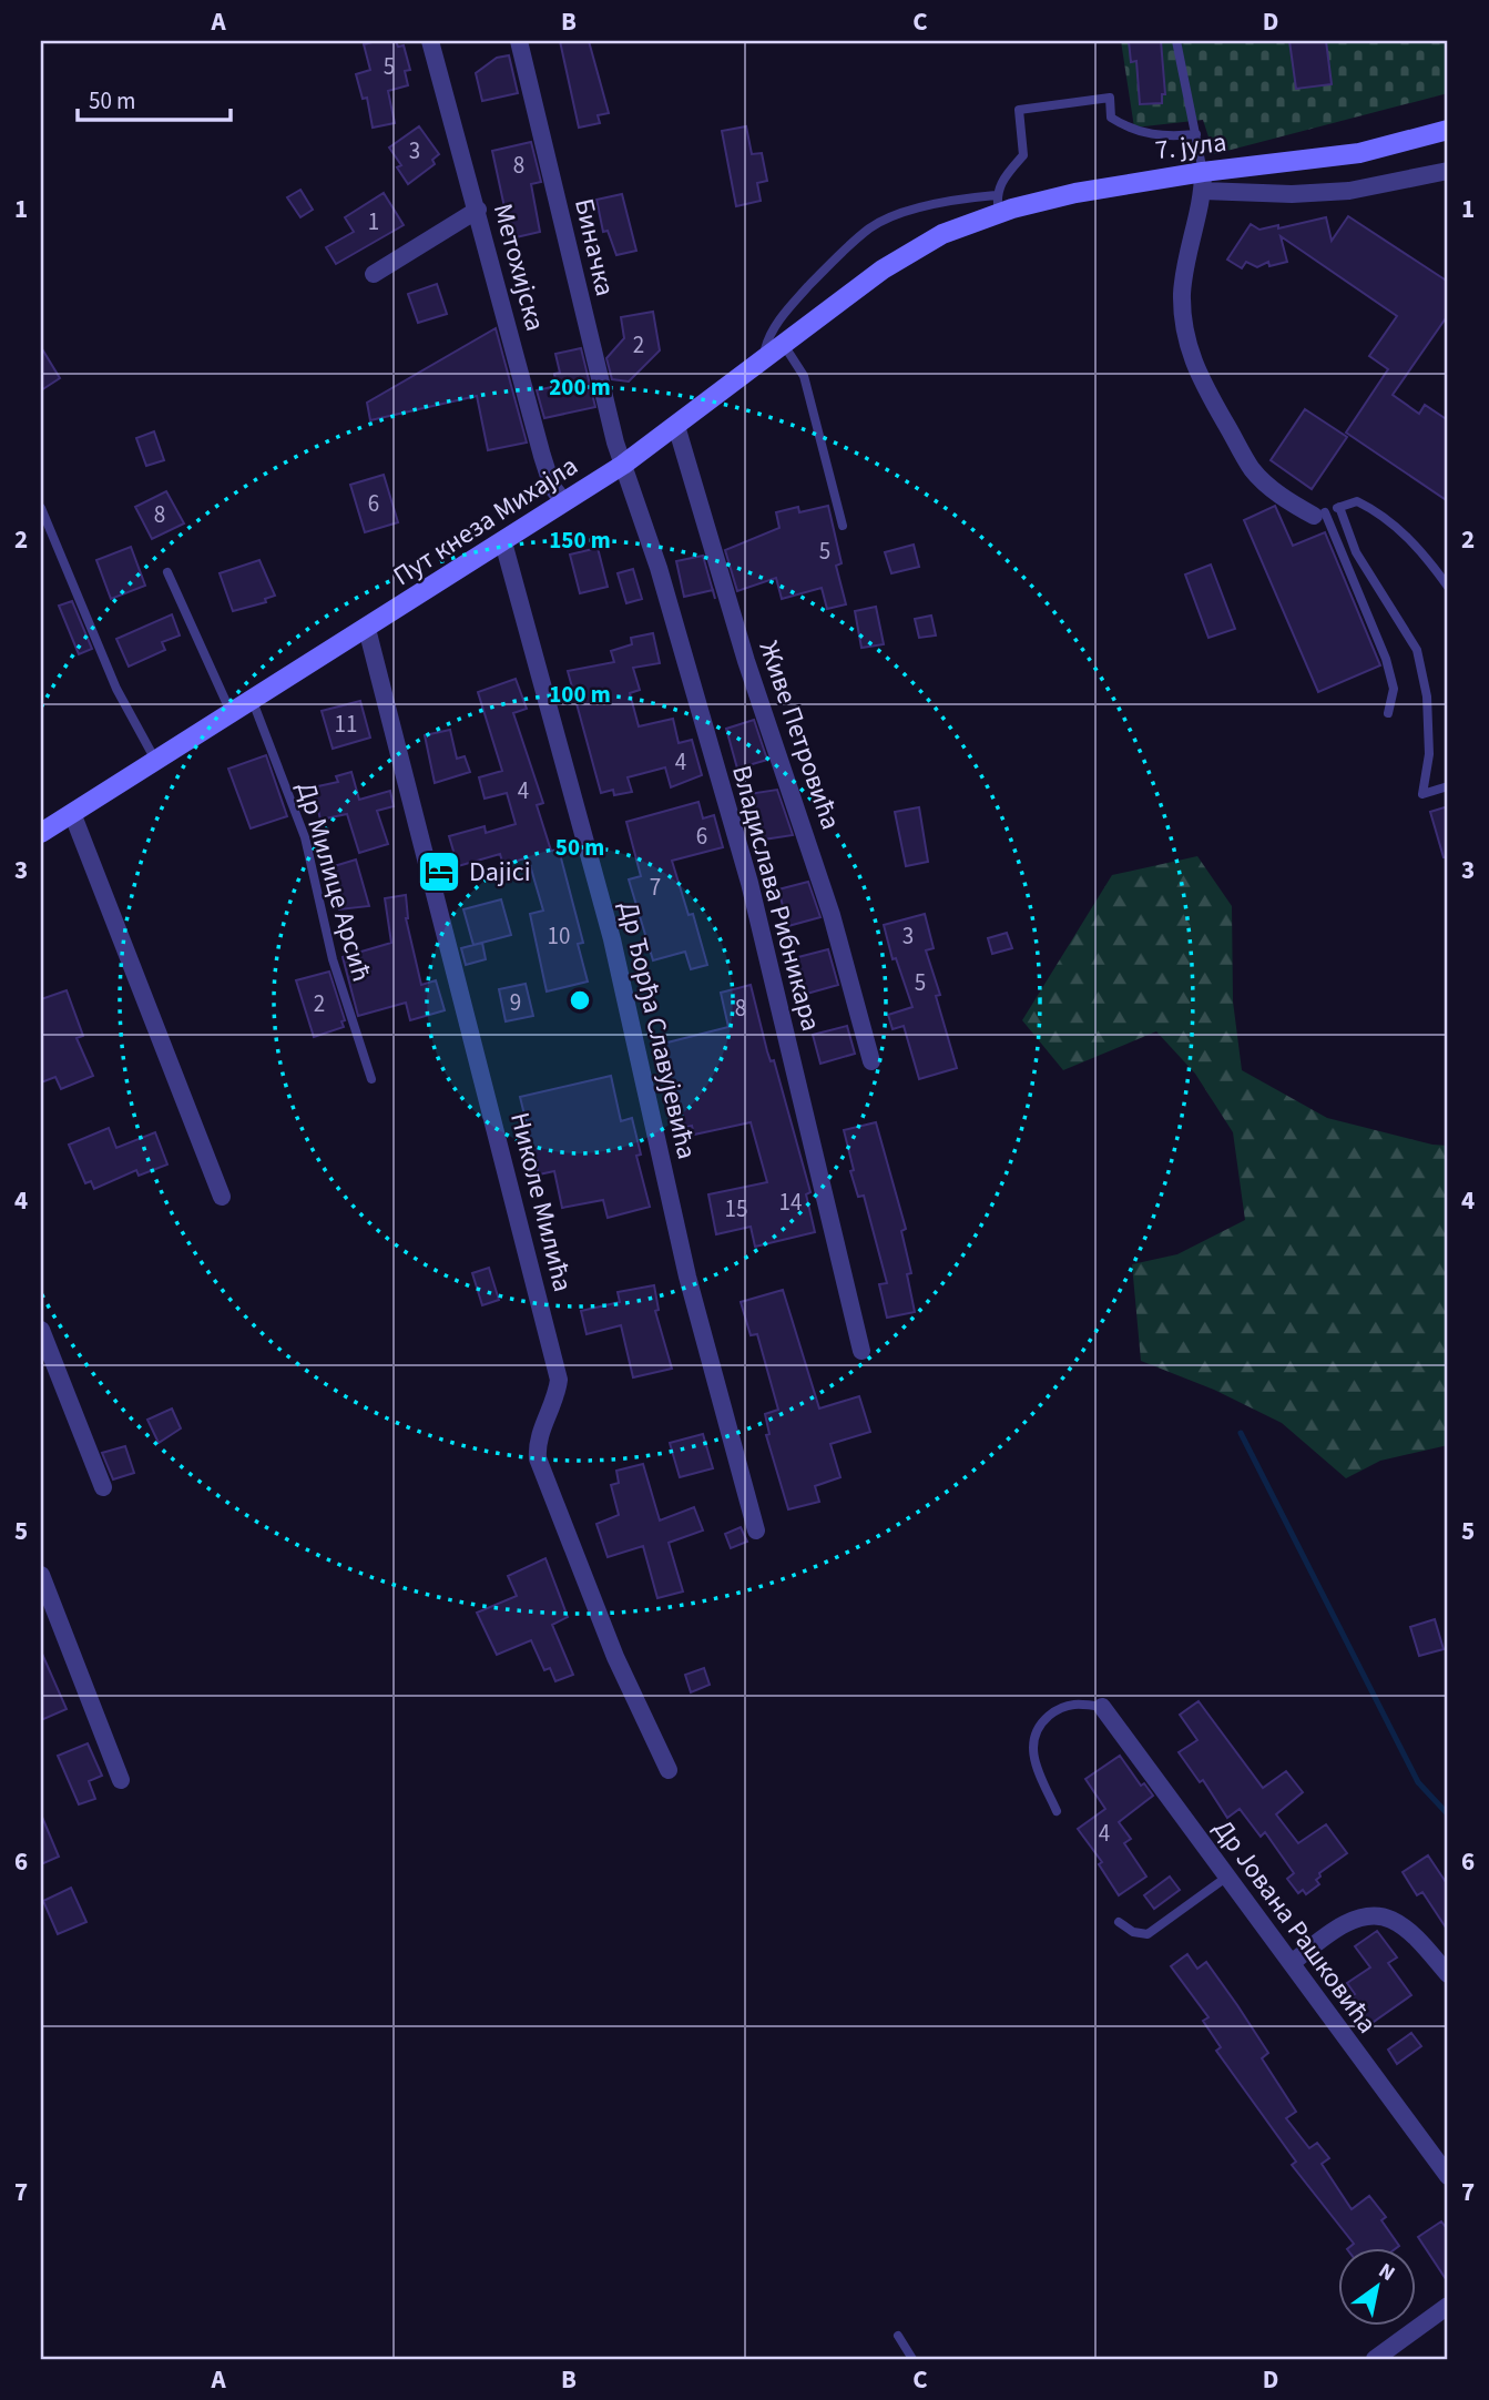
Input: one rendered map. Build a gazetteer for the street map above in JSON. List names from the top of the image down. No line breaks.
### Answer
{"streets":{"main road":["7. јула","Пут кнеза Михајла"],"street":["Биначка","Метохијска","Живе Петровића","Владислава Рибникара","Др Ђорђа Славујевића","Николе Милића","Др Јована Рашковића"],"lane":["Др Милице Арсић"]},"crossings":[["7. јула","Пут кнеза Михајла"],["Биначка","Пут кнеза Михајла"],["Биначка","Владислава Рибникара"],["Метохијска","Пут кнеза Михајла"],["Пут кнеза Михајла","Живе Петровића"],["Пут кнеза Михајла","Др Милице Арсић"],["Пут кнеза Михајла","Владислава Рибникара"],["Пут кнеза Михајла","Др Ђорђа Славујевића"],["Пут кнеза Михајла","Николе Милића"]],"places":{"hotel":["Dajici"]},"house_numbers":["5","3","8","1","2","6","8","5","11","4","4","6","7","10","3","5","9","2","8","14","15","4"],"scale_bar":"50 m","north":"top right","grid":{"columns":["A","B","C","D"],"rows":["1","2","3","4","5","6","7"]},"rings":["200 m","150 m","100 m","50 m"]}
